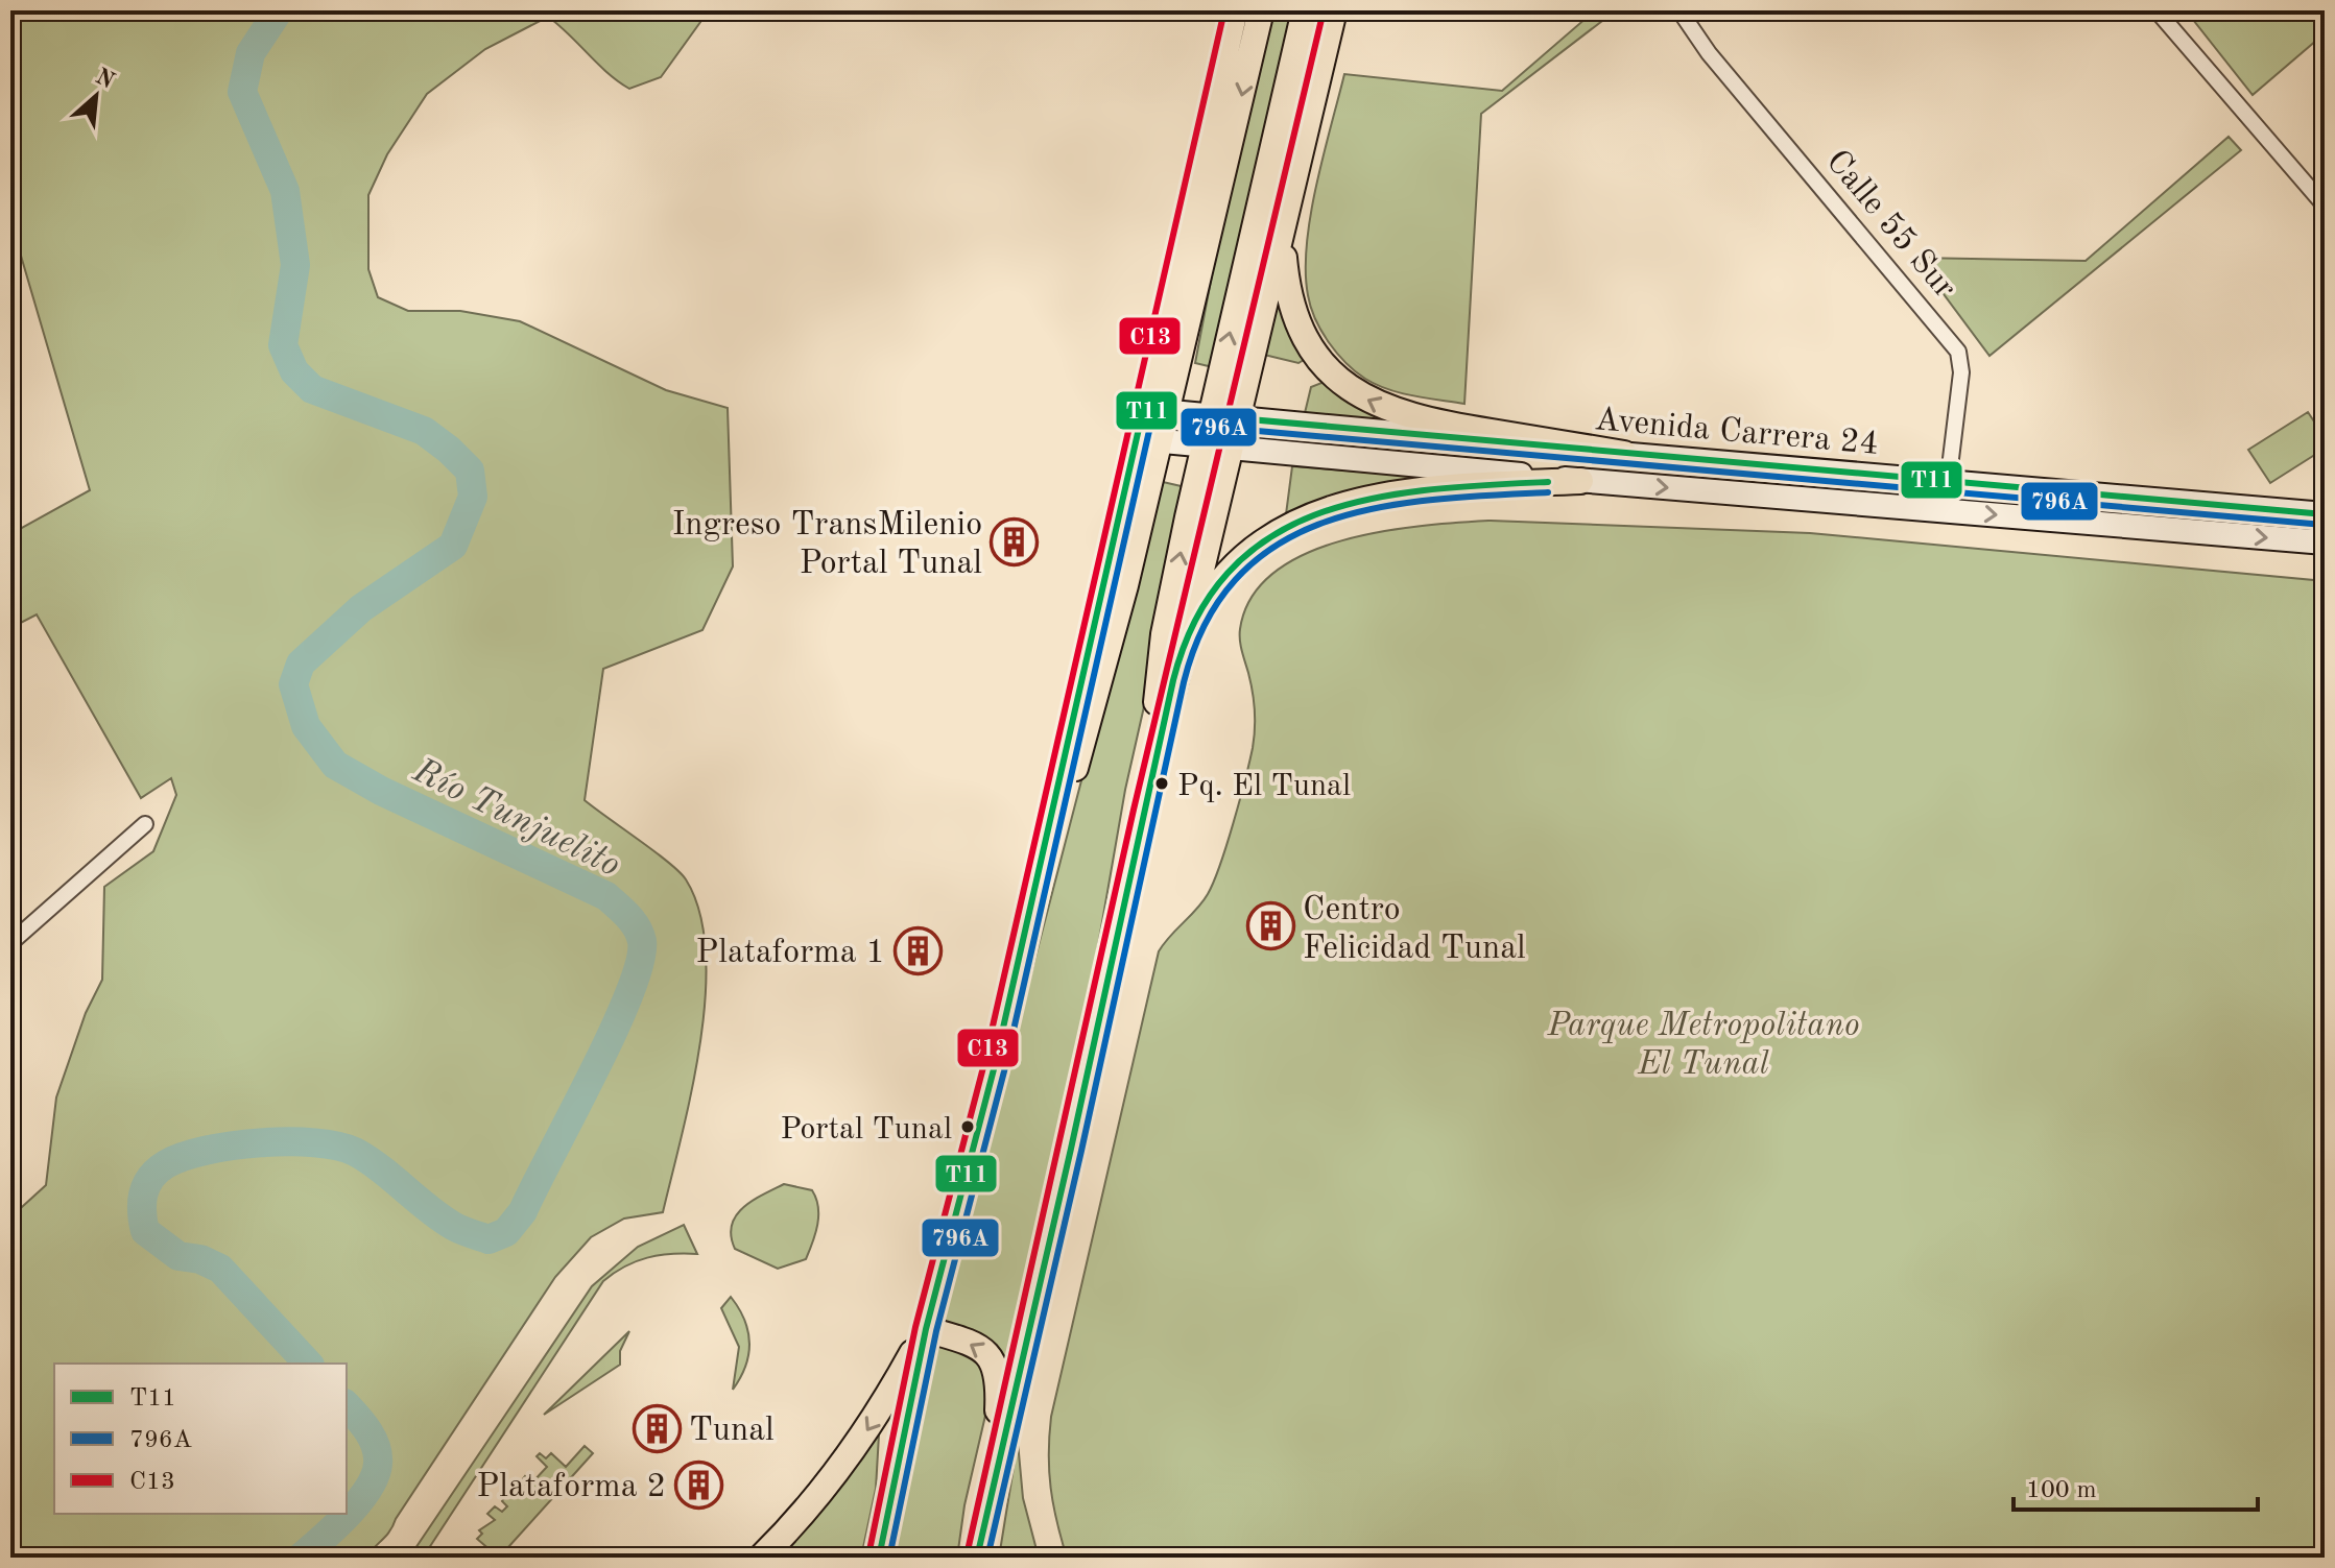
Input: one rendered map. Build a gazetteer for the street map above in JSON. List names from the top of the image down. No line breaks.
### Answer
{"streets":{"main road":["Avenida Carrera 24"],"street":["Calle 55 Sur"]},"crossings":[["Calle 55 Sur","Avenida Carrera 24"]],"water":["Río Tunjuelito"],"parks":["Parque Metropolitano El Tunal"],"places":{"building":["Ingreso TransMilenio Portal Tunal","Centro Felicidad Tunal","Plataforma 1","Tunal","Plataforma 2"],"other":["Pq. El Tunal","Portal Tunal"]},"lines":["transit line C13","transit line T11","transit line 796A"],"legend":["T11","796A","C13"],"scale_bar":"100 m","north":"top right"}
